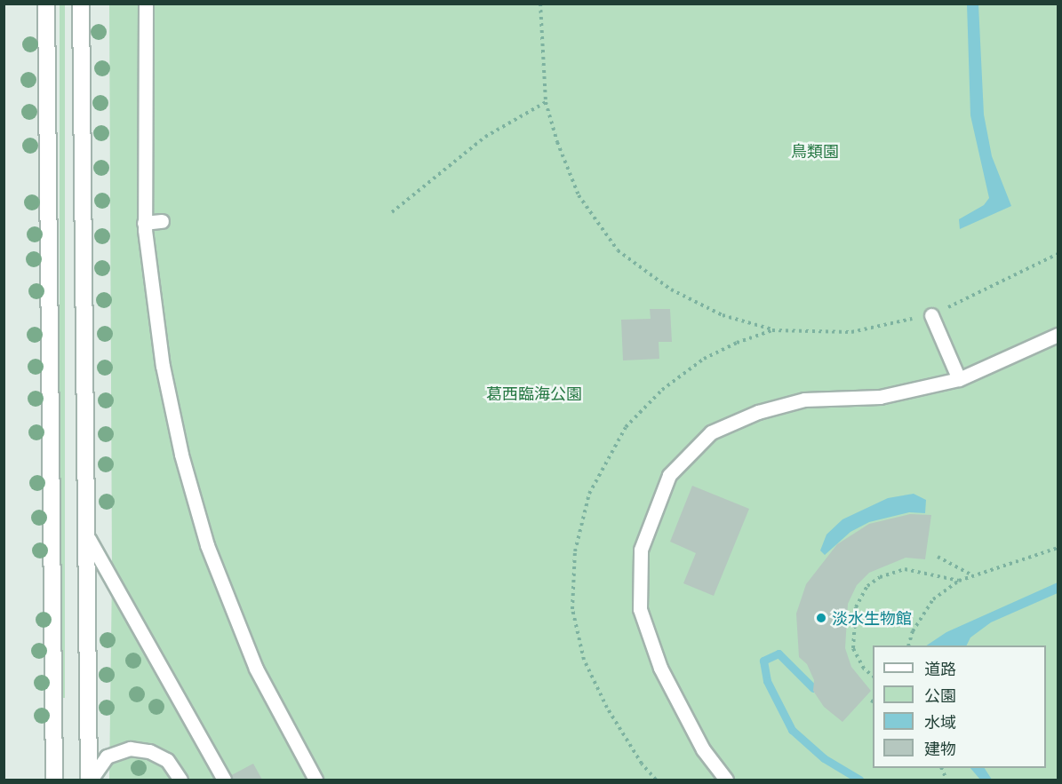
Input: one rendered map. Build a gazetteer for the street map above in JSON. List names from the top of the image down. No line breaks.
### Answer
{"parks":["鳥類園","葛西臨海公園"],"places":["淡水生物館"],"legend":["道路","公園","水域","建物"]}
